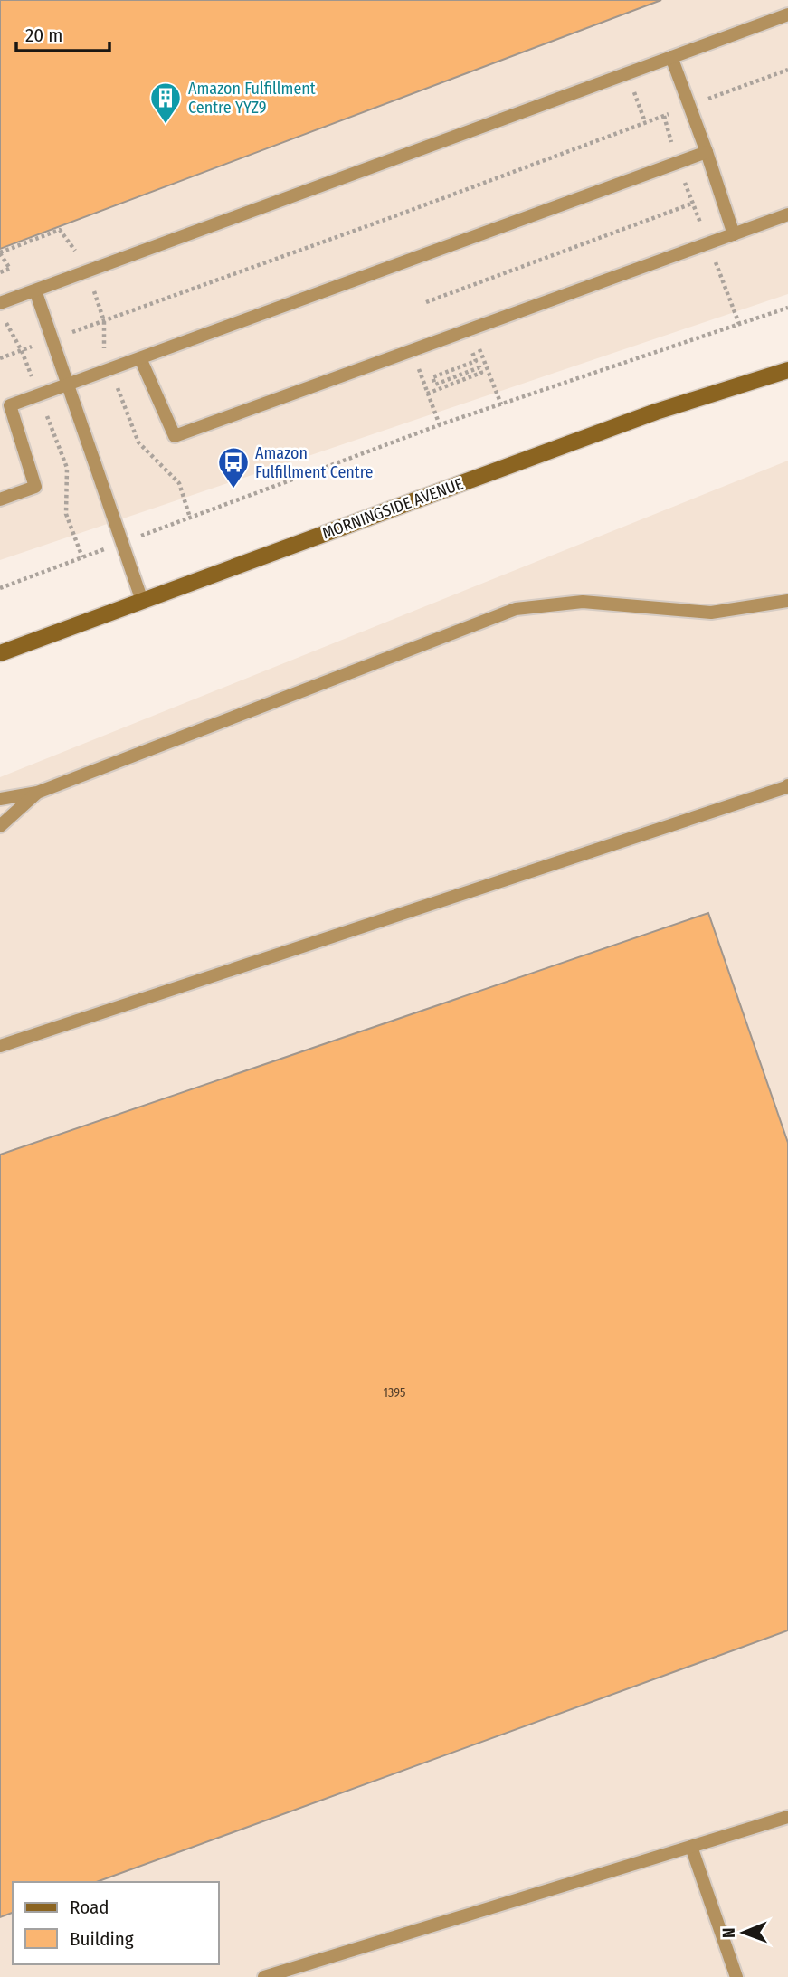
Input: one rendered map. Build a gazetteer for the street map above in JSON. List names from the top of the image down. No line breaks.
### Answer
{"streets":{"main road":["MORNINGSIDE AVENUE"]},"places":{"building":["Amazon Fulfillment Centre YYZ9"],"bus stop":["Amazon Fulfillment Centre"]},"house_numbers":["1395"],"legend":["Road","Building"],"scale_bar":"20 m","north":"left"}
